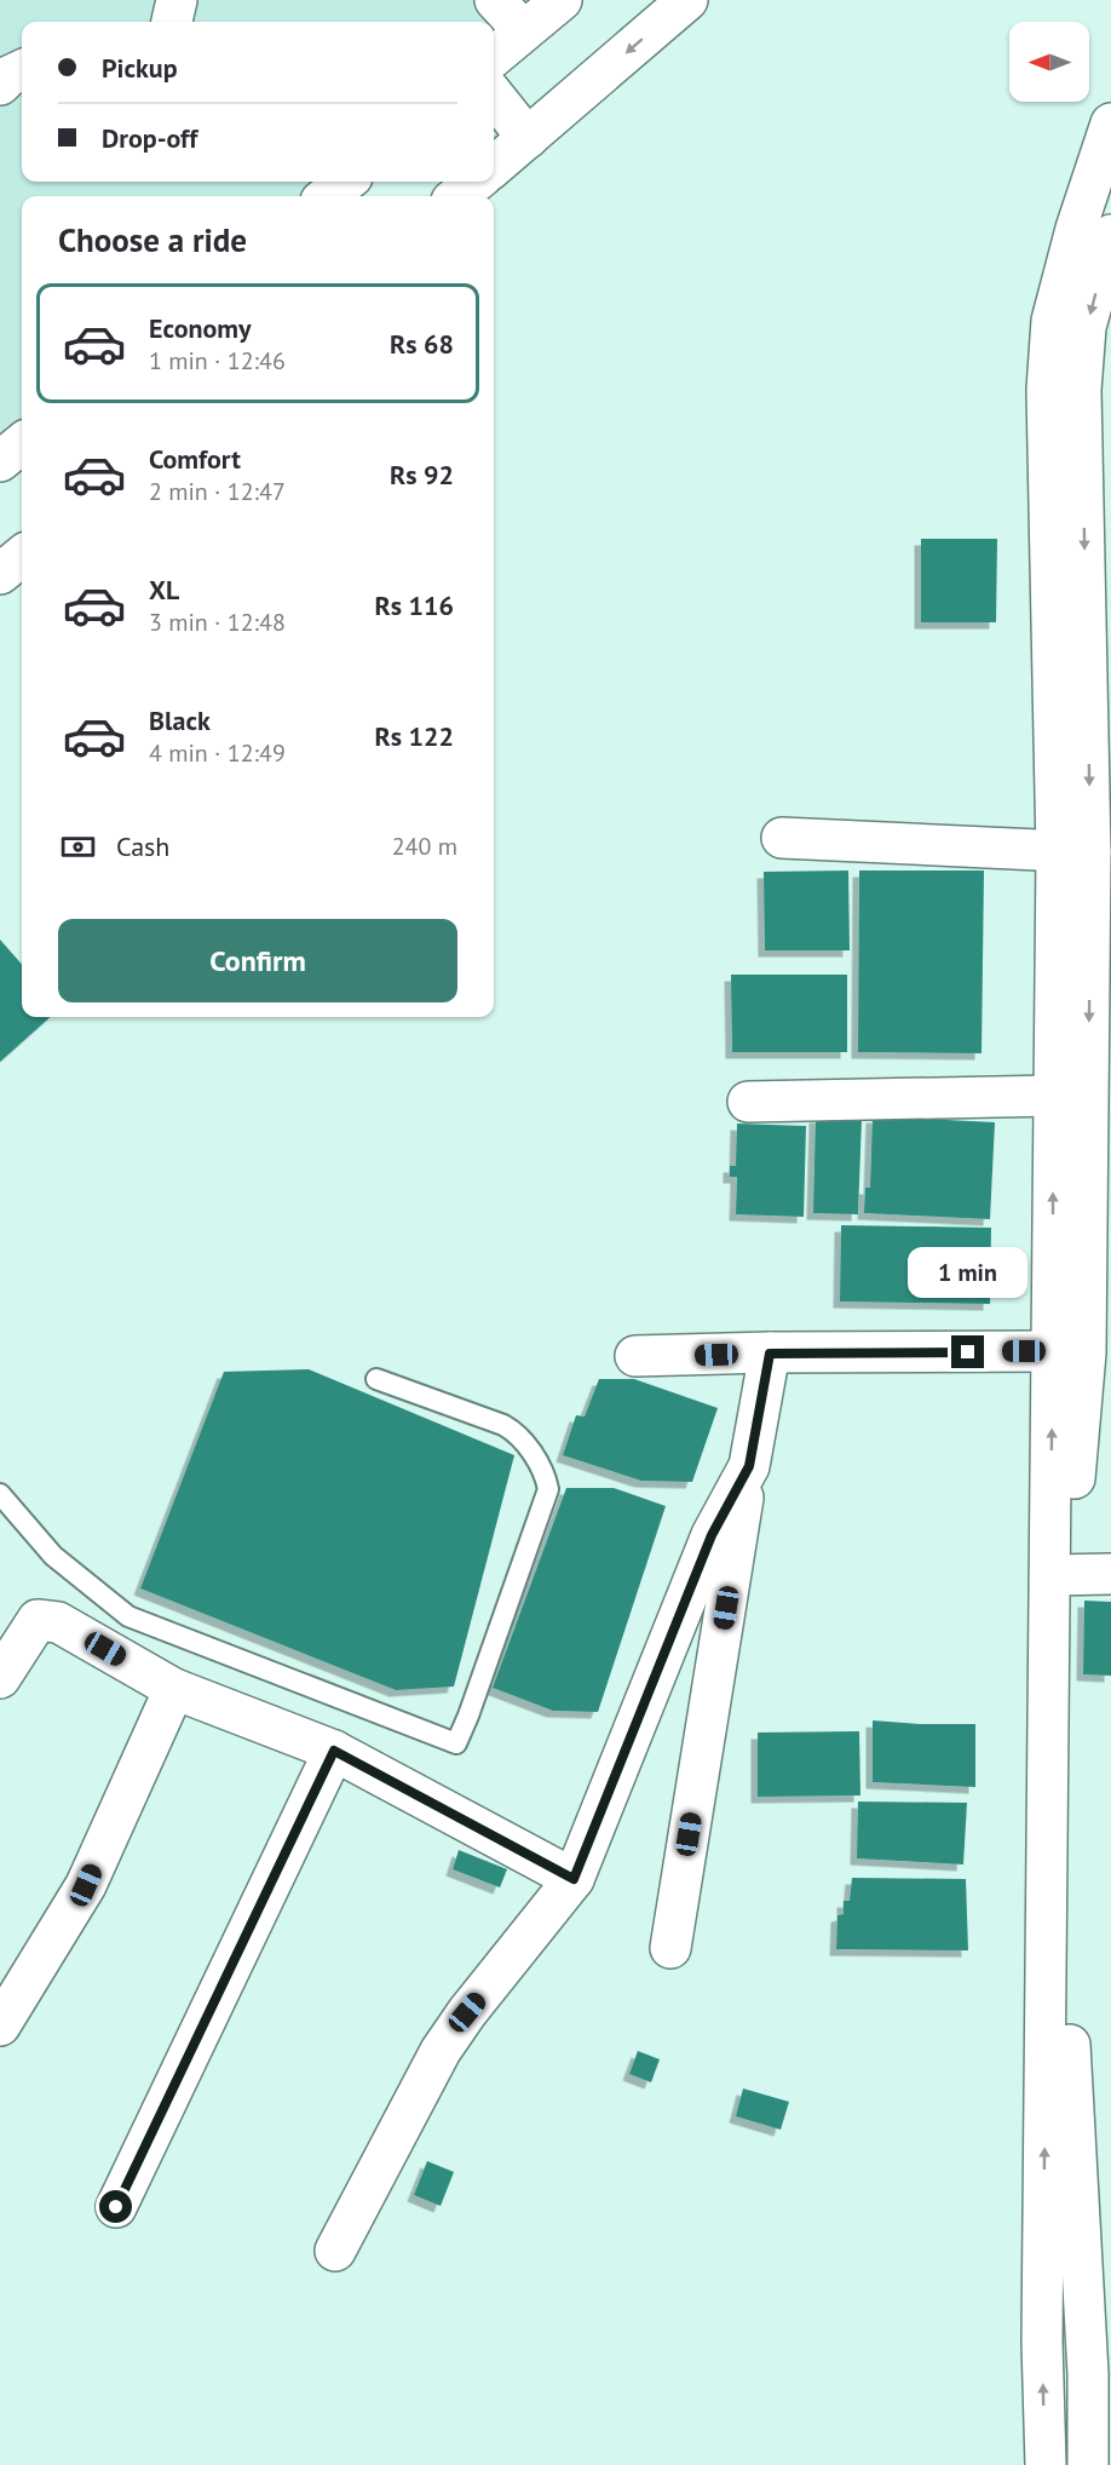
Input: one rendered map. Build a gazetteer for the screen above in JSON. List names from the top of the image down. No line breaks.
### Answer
{"north":"left","page":{"banner":["Pickup","Drop-off"],"heading":"Choose a ride","list":[{"name":"Economy","note":"1 min · 12:46","value":"Rs 68"},{"name":"Comfort","note":"2 min · 12:47","value":"Rs 92"},{"name":"XL","note":"3 min · 12:48","value":"Rs 116"},{"name":"Black","note":"4 min · 12:49","value":"Rs 122"}],"pay":["Cash","240 m"],"buttons":"Confirm","bubble":"1 min"}}
